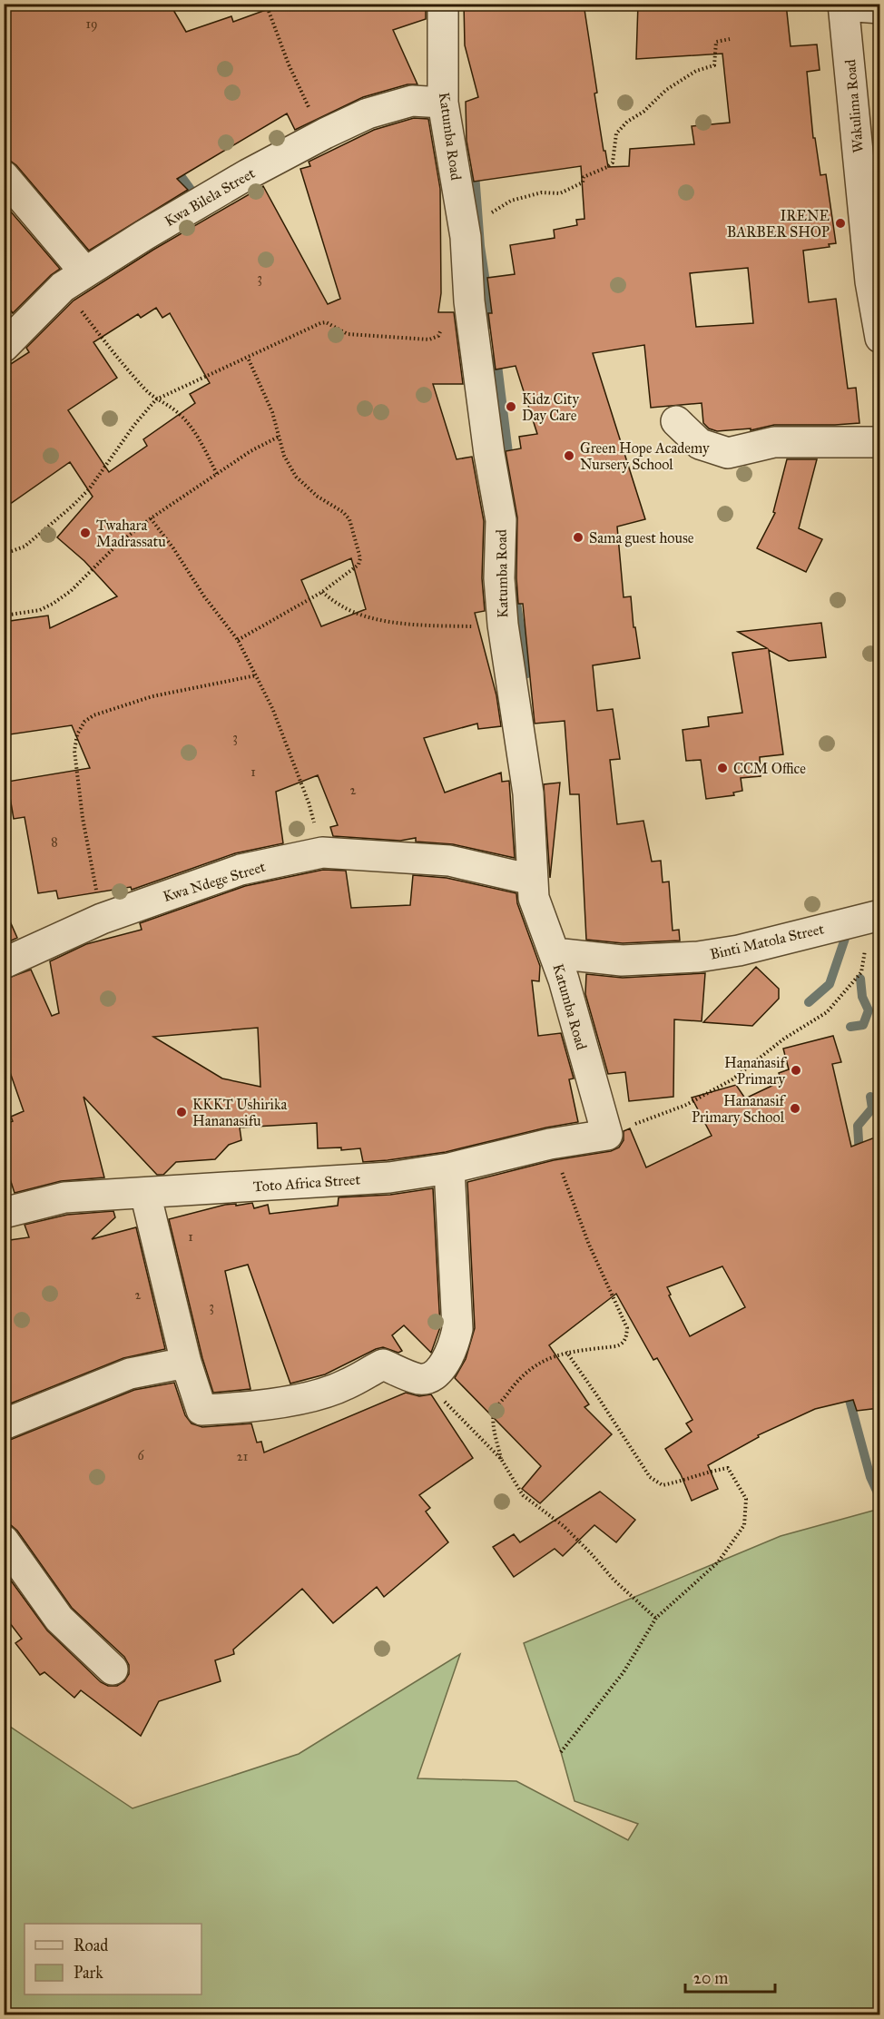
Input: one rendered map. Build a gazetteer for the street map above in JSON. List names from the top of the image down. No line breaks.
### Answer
{"streets":{"street":["Wakulima Road","Katumba Road","Kwa Bilela Street","Kwa Ndege Street","Binti Matola Street","Toto Africa Street"]},"crossings":[["Katumba Road","Kwa Bilela Street"],["Katumba Road","Kwa Ndege Street"],["Katumba Road","Binti Matola Street"],["Katumba Road","Toto Africa Street"]],"places":["IRENE BARBER SHOP","Kidz City Day Care","Green Hope Academy Nursery School","Twahara Madrassatu","Sama guest house","CCM Office","Hananasif Primary","Hananasif Primary School","KKKT Ushirika Hananasifu"],"house_numbers":["19","3","3","1","2","8","1","2","3","6","21"],"legend":["Road","Park"],"scale_bar":"20 m"}
